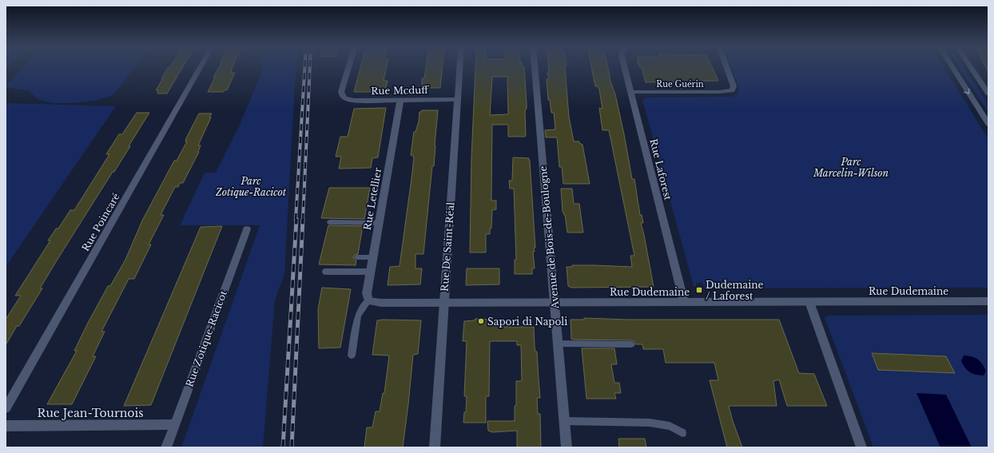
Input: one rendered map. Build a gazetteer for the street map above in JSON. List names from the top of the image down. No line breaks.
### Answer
{"streets":{"street":["Rue Guérin","Rue Mcduff","Rue Laforest","Rue Letellier","Rue Poincaré","Avenue de Bois-de-Boulogne","Rue De Saint-Réal","Rue Dudemaine","Rue Zotique-Racicot","Rue Jean-Tournois"]},"crossings":[["Rue Guérin","Rue Laforest"],["Rue Mcduff","Rue Letellier"],["Rue Mcduff","Rue De Saint-Réal"],["Rue Laforest","Rue Dudemaine"],["Rue Letellier","Rue Dudemaine"],["Avenue de Bois-de-Boulogne","Rue Dudemaine"],["Rue De Saint-Réal","Rue Dudemaine"],["Rue Zotique-Racicot","Rue Jean-Tournois"]],"parks":["Parc Marcelin-Wilson","Parc Zotique-Racicot"],"places":{"transit":["Dudemaine / Laforest"],"other":["Sapori di Napoli"]}}
